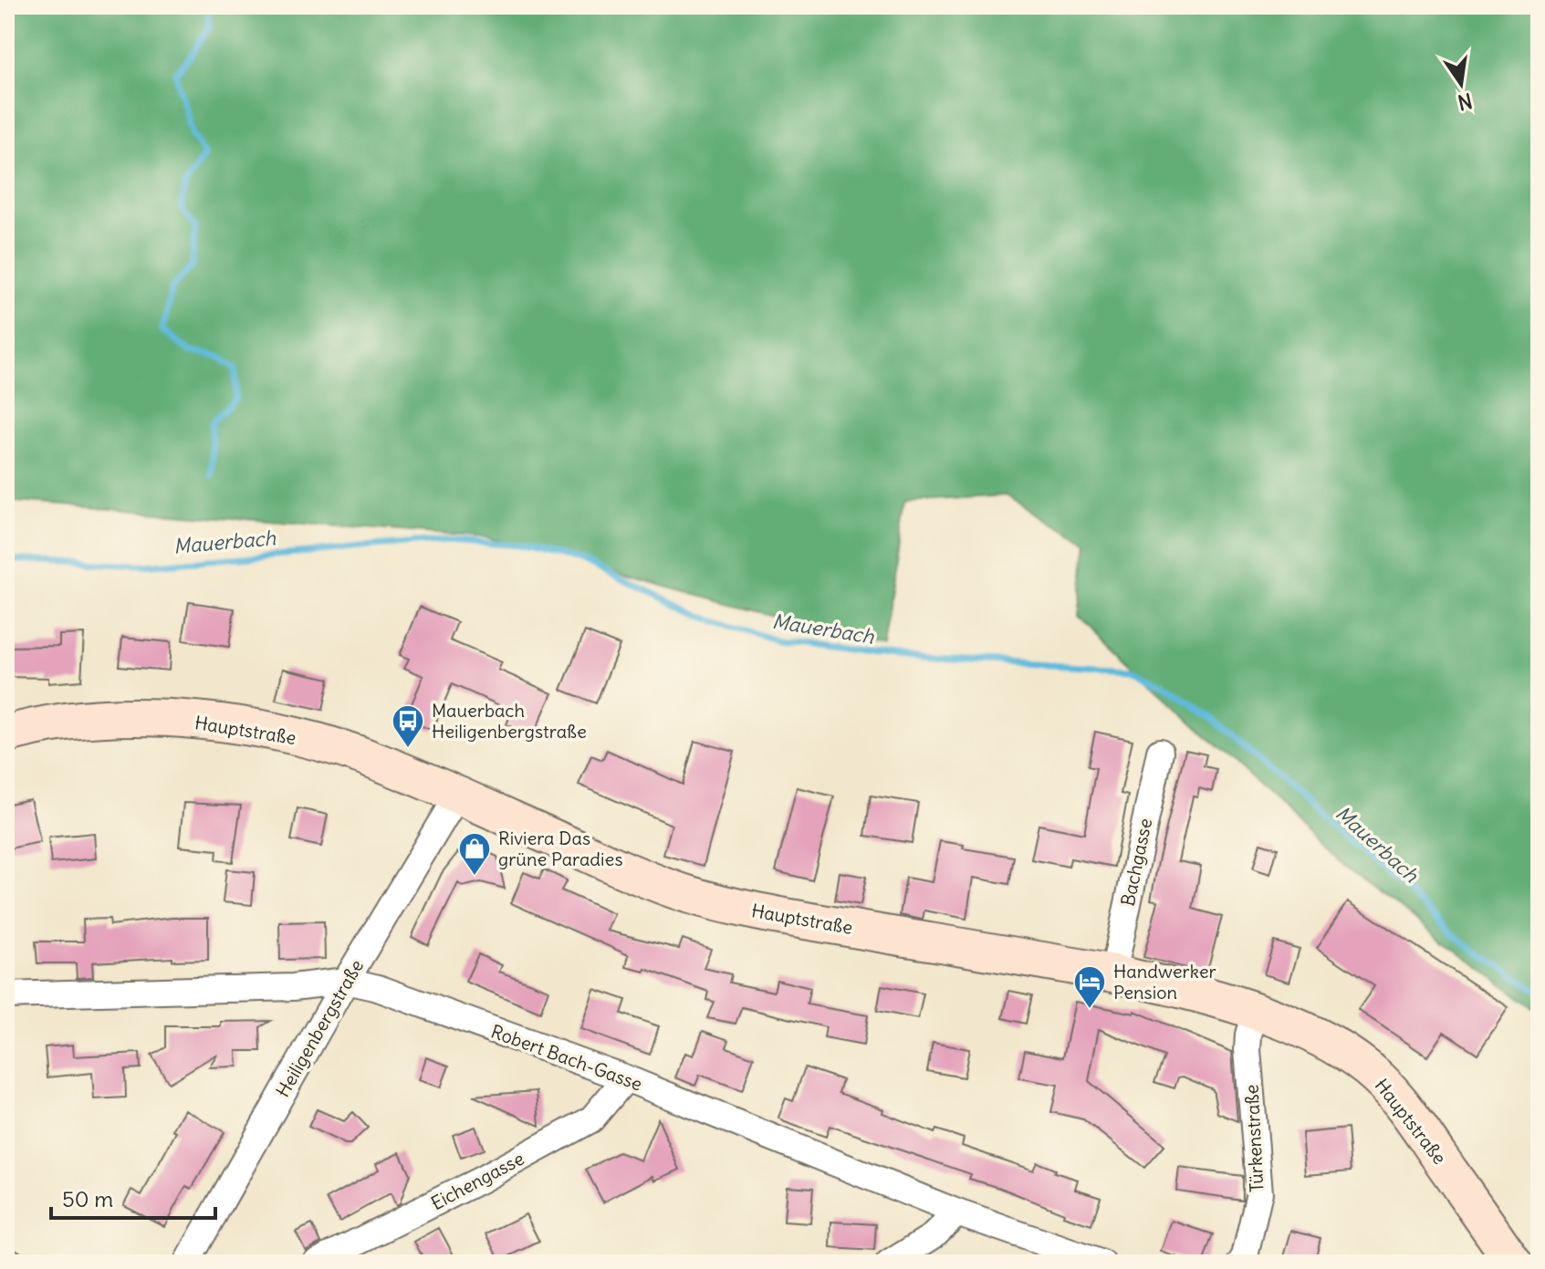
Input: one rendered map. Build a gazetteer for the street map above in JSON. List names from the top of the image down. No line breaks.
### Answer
{"streets":{"main road":["Hauptstraße"],"street":["Bachgasse","Heiligenbergstraße","Robert Bach-Gasse","Türkenstraße","Eichengasse"]},"crossings":[["Hauptstraße","Bachgasse"],["Hauptstraße","Heiligenbergstraße"],["Hauptstraße","Türkenstraße"],["Heiligenbergstraße","Robert Bach-Gasse"],["Robert Bach-Gasse","Eichengasse"]],"water":["Mauerbach"],"places":{"bus stop":["Mauerbach Heiligenbergstraße"],"shop":["Riviera Das grüne Paradies"],"hotel":["Handwerker Pension"]},"scale_bar":"50 m","north":"bottom"}
